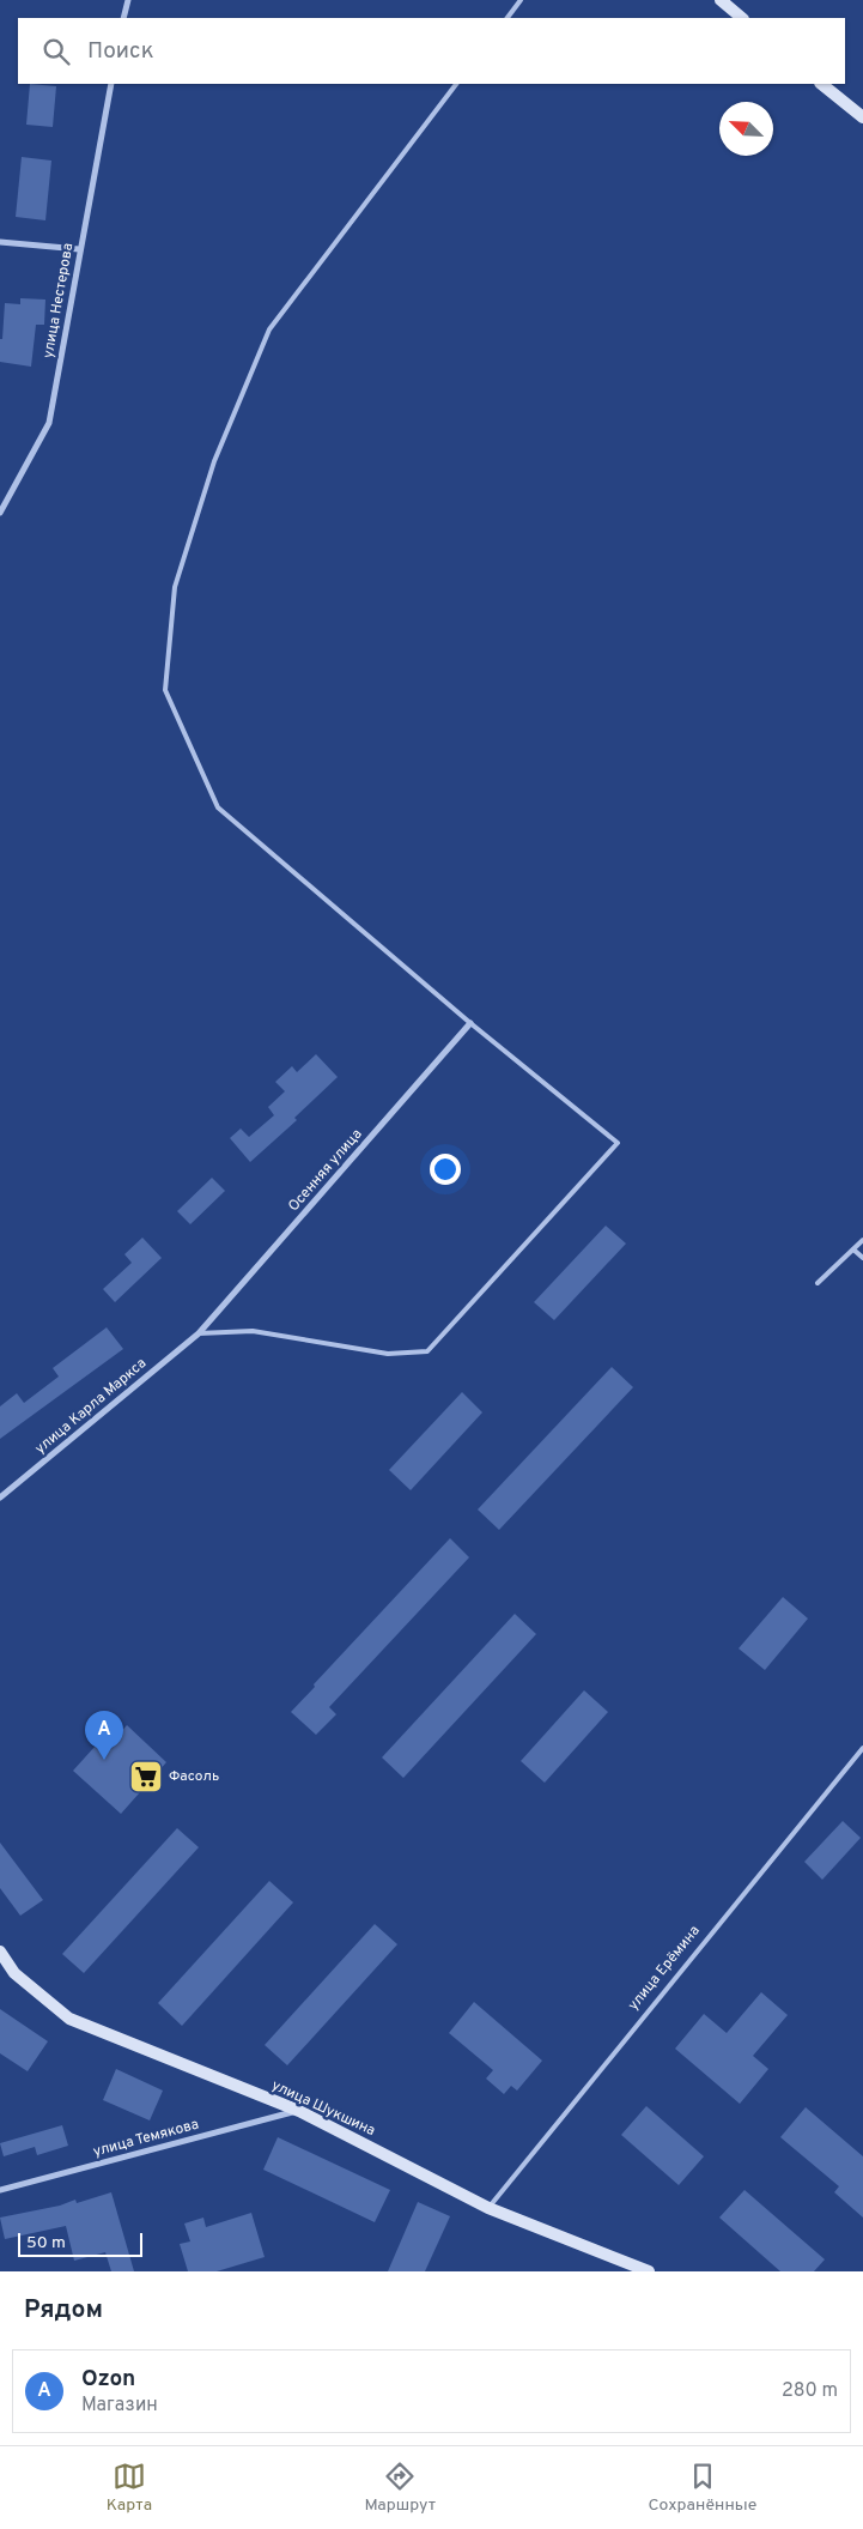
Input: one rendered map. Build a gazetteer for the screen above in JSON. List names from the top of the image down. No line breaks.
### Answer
{"streets":{"street":["улица Нестерова","Осенняя улица","улица Карла Маркса","улица Шукшина","улица Темякова"],"lane":["улица Ерёмина"]},"crossings":[["Осенняя улица","улица Карла Маркса"],["улица Ерёмина","улица Шукшина"],["улица Шукшина","улица Темякова"]],"places":{"supermarket":["Фасоль"]},"scale_bar":"50 m","north":"top left","page":{"search":"Поиск","pins":"A","scale":"50 m","heading":"Рядом","list":[{"mark":"A","name":"Ozon","note":"Магазин","value":"280 m"}],"nav":["Карта","Маршрут","Сохранённые"]}}
